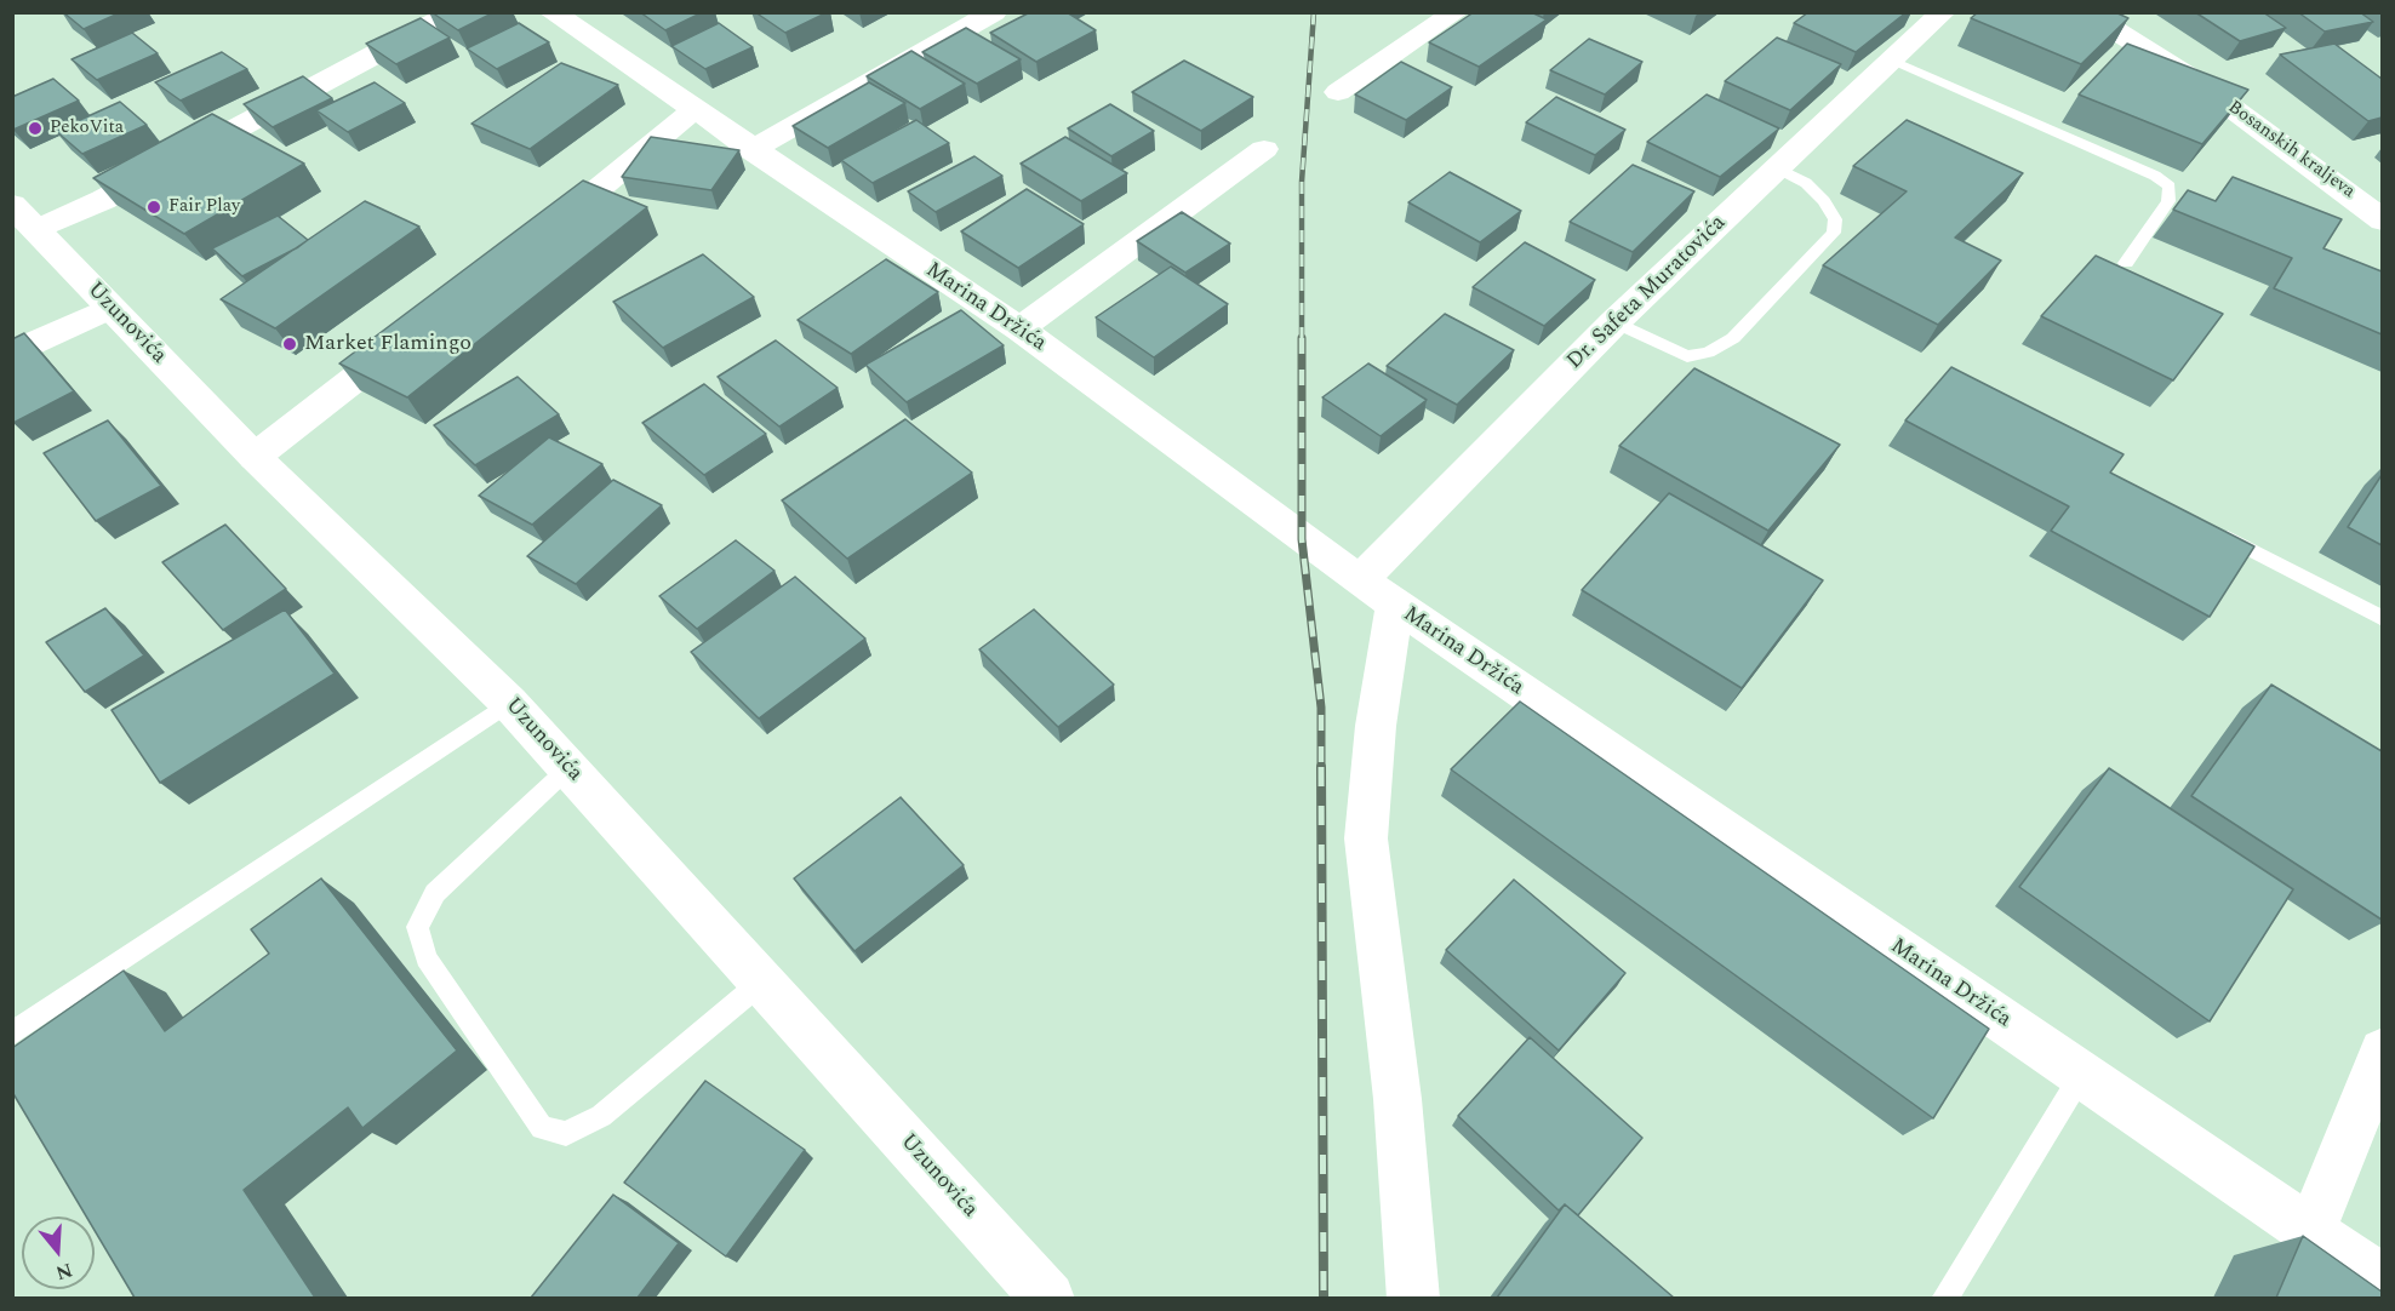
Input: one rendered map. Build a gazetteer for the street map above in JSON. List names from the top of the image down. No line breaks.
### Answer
{"streets":{"street":["Bosanskih kraljeva","Dr. Safeta Muratovića","Marina Držića","Uzunovića"]},"crossings":[["Dr. Safeta Muratovića","Marina Držića"]],"places":["PekoVita","Fair Play","Market Flamingo"],"north":"bottom"}
